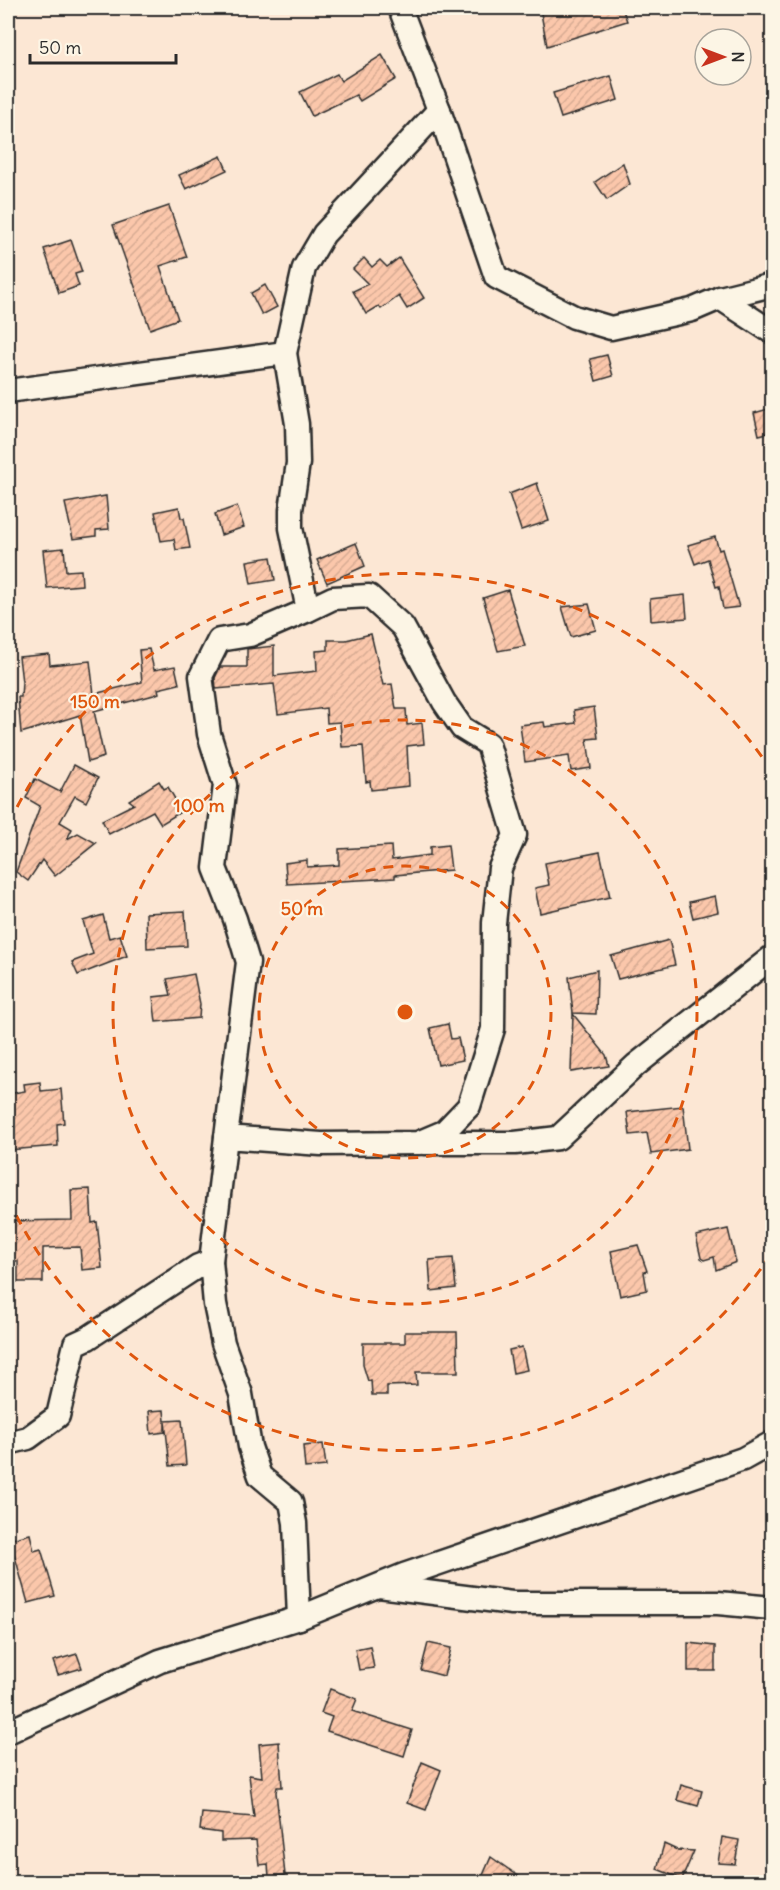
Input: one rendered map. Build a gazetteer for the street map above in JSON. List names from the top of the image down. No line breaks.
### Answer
{"scale_bar":"50 m","north":"right","rings":["150 m","100 m","50 m"]}
